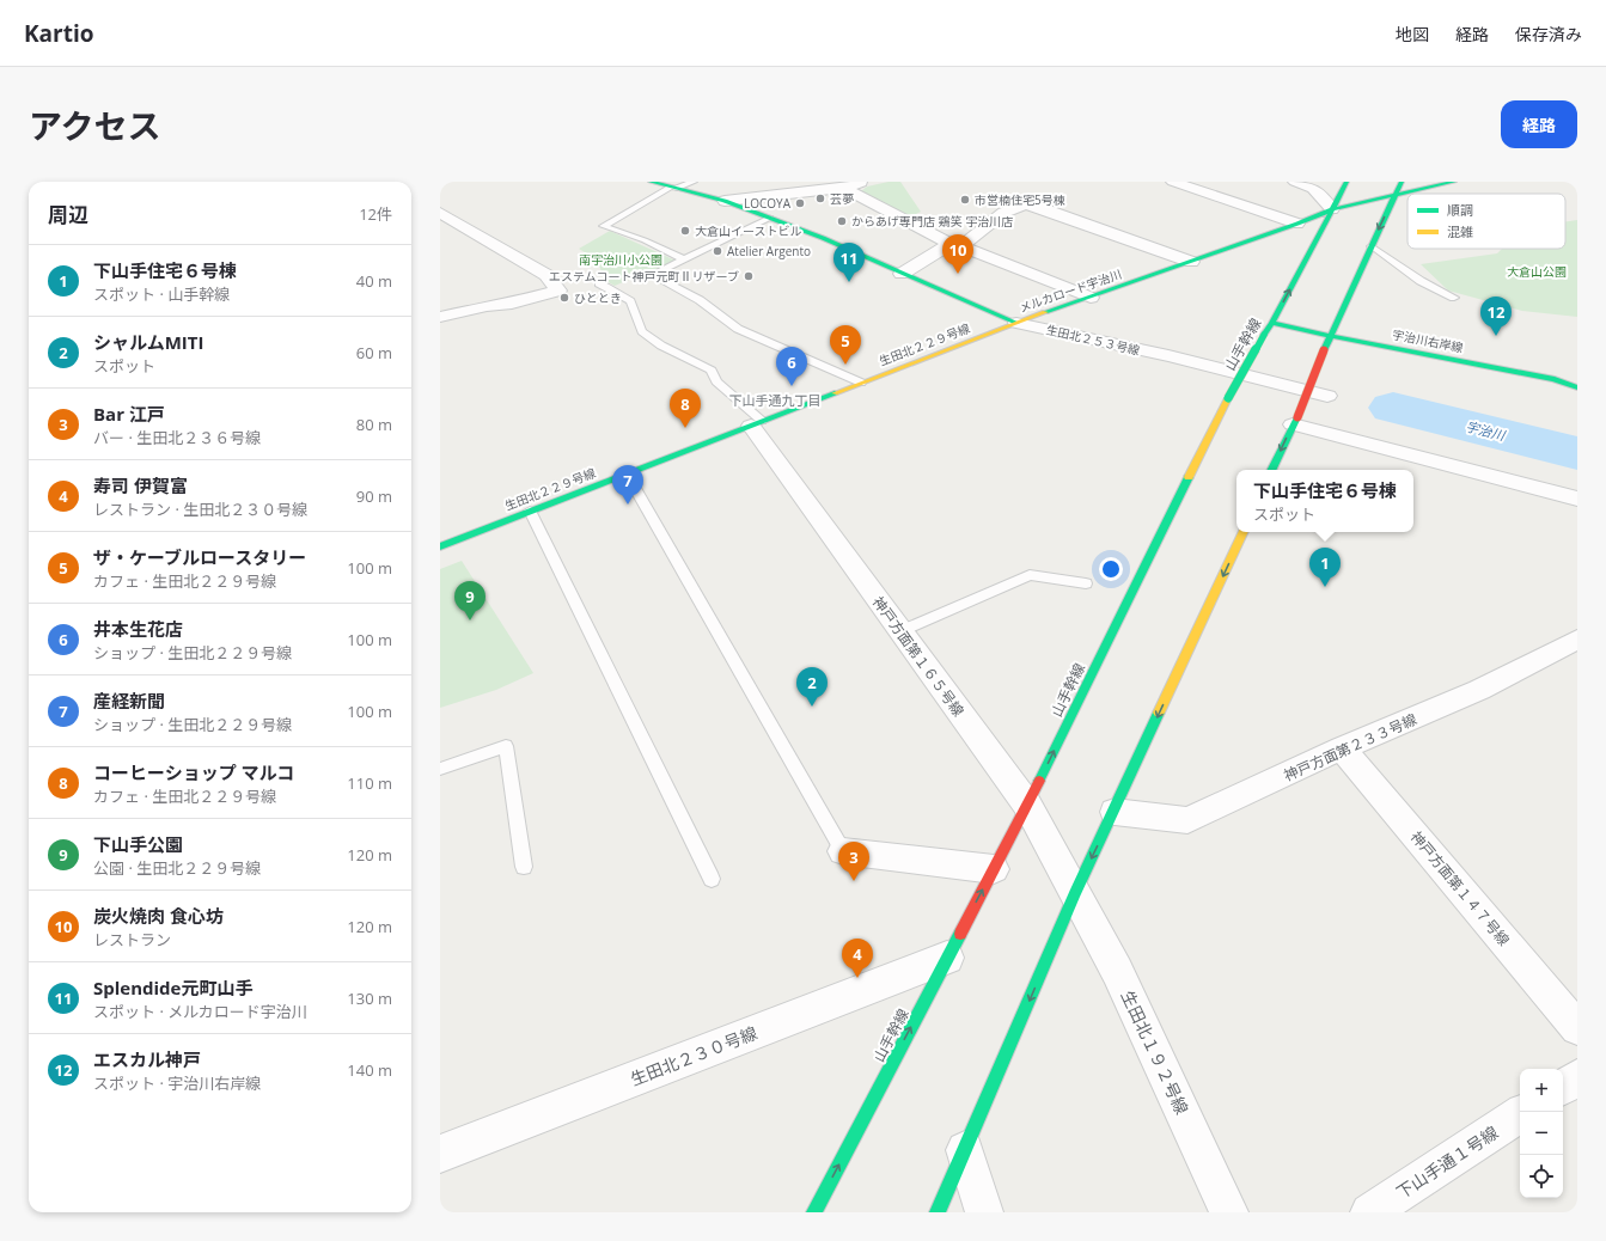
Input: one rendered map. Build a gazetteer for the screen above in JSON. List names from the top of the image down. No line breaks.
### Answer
{"streets":{"main road":["メルカロード宇治川","宇治川右岸線","生田北２２９号線","山手幹線"],"street":["生田北２５３号線","神戸方面第１６５号線","神戸方面第２３３号線","神戸方面第１４７号線","生田北１９２号線","生田北２３０号線","下山手通１号線"]},"crossings":[["メルカロード宇治川","生田北２５３号線"],["メルカロード宇治川","生田北２２９号線"],["メルカロード宇治川","山手幹線"],["生田北２５３号線","生田北２２９号線"],["宇治川右岸線","山手幹線"],["生田北２２９号線","神戸方面第１６５号線"],["山手幹線","神戸方面第１６５号線"],["山手幹線","生田北２３０号線"],["神戸方面第１６５号線","生田北１９２号線"],["神戸方面第２３３号線","神戸方面第１４７号線"]],"districts":["下山手通九丁目"],"water":["宇治川"],"parks":["南宇治川小公園","大倉山公園"],"places":["芸夢","市営楠住宅5号棟","LOCOYA","からあげ専門店 鶏笑 宇治川店","大倉山イーストビル","Atelier Argento","エステムコート神戸元町Ⅱリザーブ","ひととき"],"legend":["順調","混雑"],"page":{"header":"Kartio","nav":["地図","経路","保存済み"],"title":"アクセス","buttons":"経路","heading":["周辺","12件"],"pins":["10","11","12","5","6","8","7","1","9","2","3","4"],"list":[{"mark":"1","name":"下山手住宅６号棟","note":"スポット · 山手幹線","value":"40 m"},{"mark":"2","name":"シャルムMITI","note":"スポット","value":"60 m"},{"mark":"3","name":"Bar 江戸","note":"バー · 生田北２３６号線","value":"80 m"},{"mark":"4","name":"寿司 伊賀富","note":"レストラン · 生田北２３０号線","value":"90 m"},{"mark":"5","name":"ザ・ケーブルロースタリー","note":"カフェ · 生田北２２９号線","value":"100 m"},{"mark":"6","name":"井本生花店","note":"ショップ · 生田北２２９号線","value":"100 m"},{"mark":"7","name":"産経新聞","note":"ショップ · 生田北２２９号線","value":"100 m"},{"mark":"8","name":"コーヒーショップ マルコ","note":"カフェ · 生田北２２９号線","value":"110 m"},{"mark":"9","name":"下山手公園","note":"公園 · 生田北２２９号線","value":"120 m"},{"mark":"10","name":"炭火焼肉 食心坊","note":"レストラン","value":"120 m"},{"mark":"11","name":"Splendide元町山手","note":"スポット · メルカロード宇治川","value":"130 m"},{"mark":"12","name":"エスカル神戸","note":"スポット · 宇治川右岸線","value":"140 m"}],"popup":["下山手住宅６号棟","スポット"],"map_buttons":["+","−"]}}
